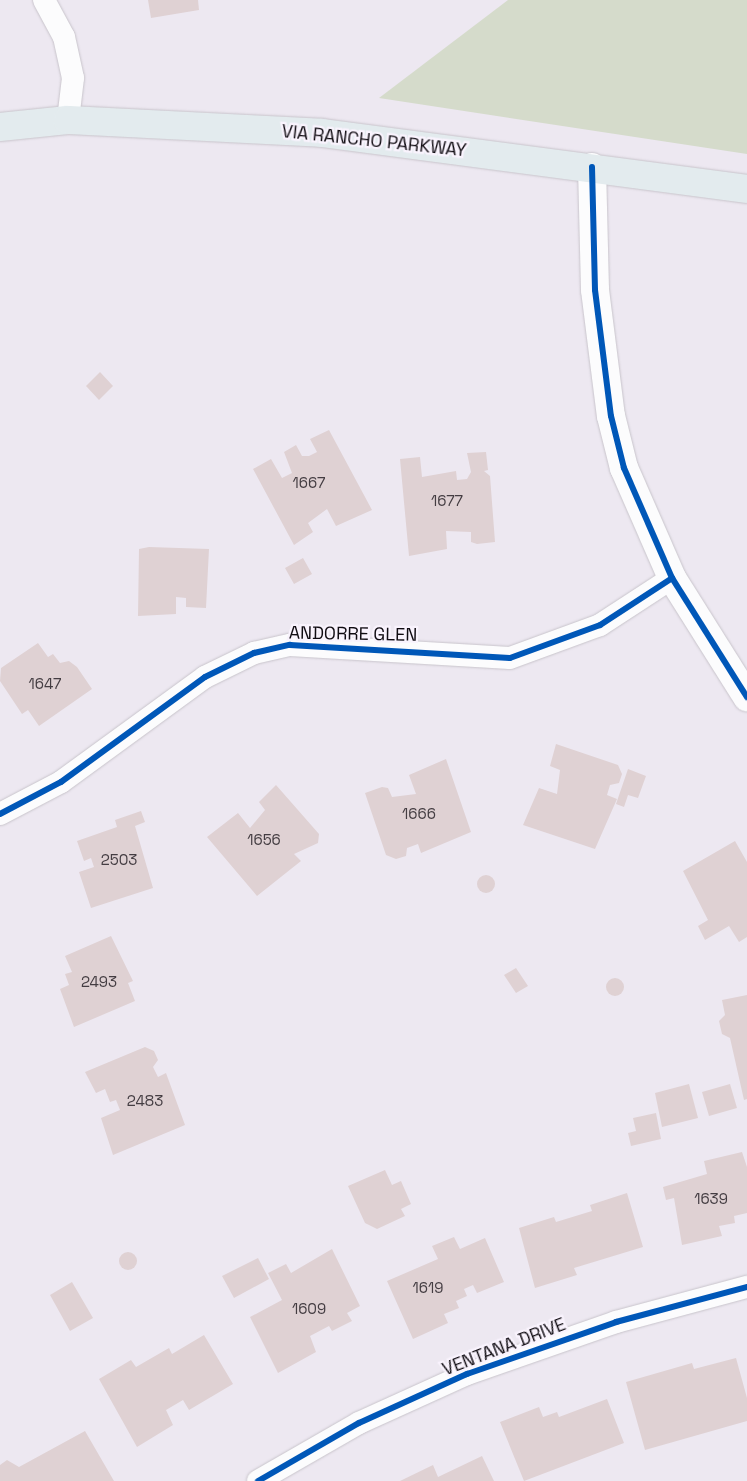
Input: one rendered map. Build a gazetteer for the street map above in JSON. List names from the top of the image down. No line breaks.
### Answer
{"streets":{"main road":["VIA RANCHO PARKWAY"],"street":["ANDORRE GLEN","VENTANA DRIVE"]},"house_numbers":["1667","1677","1647","1666","1656","2503","2493","2483","1639","1619","1609"]}
